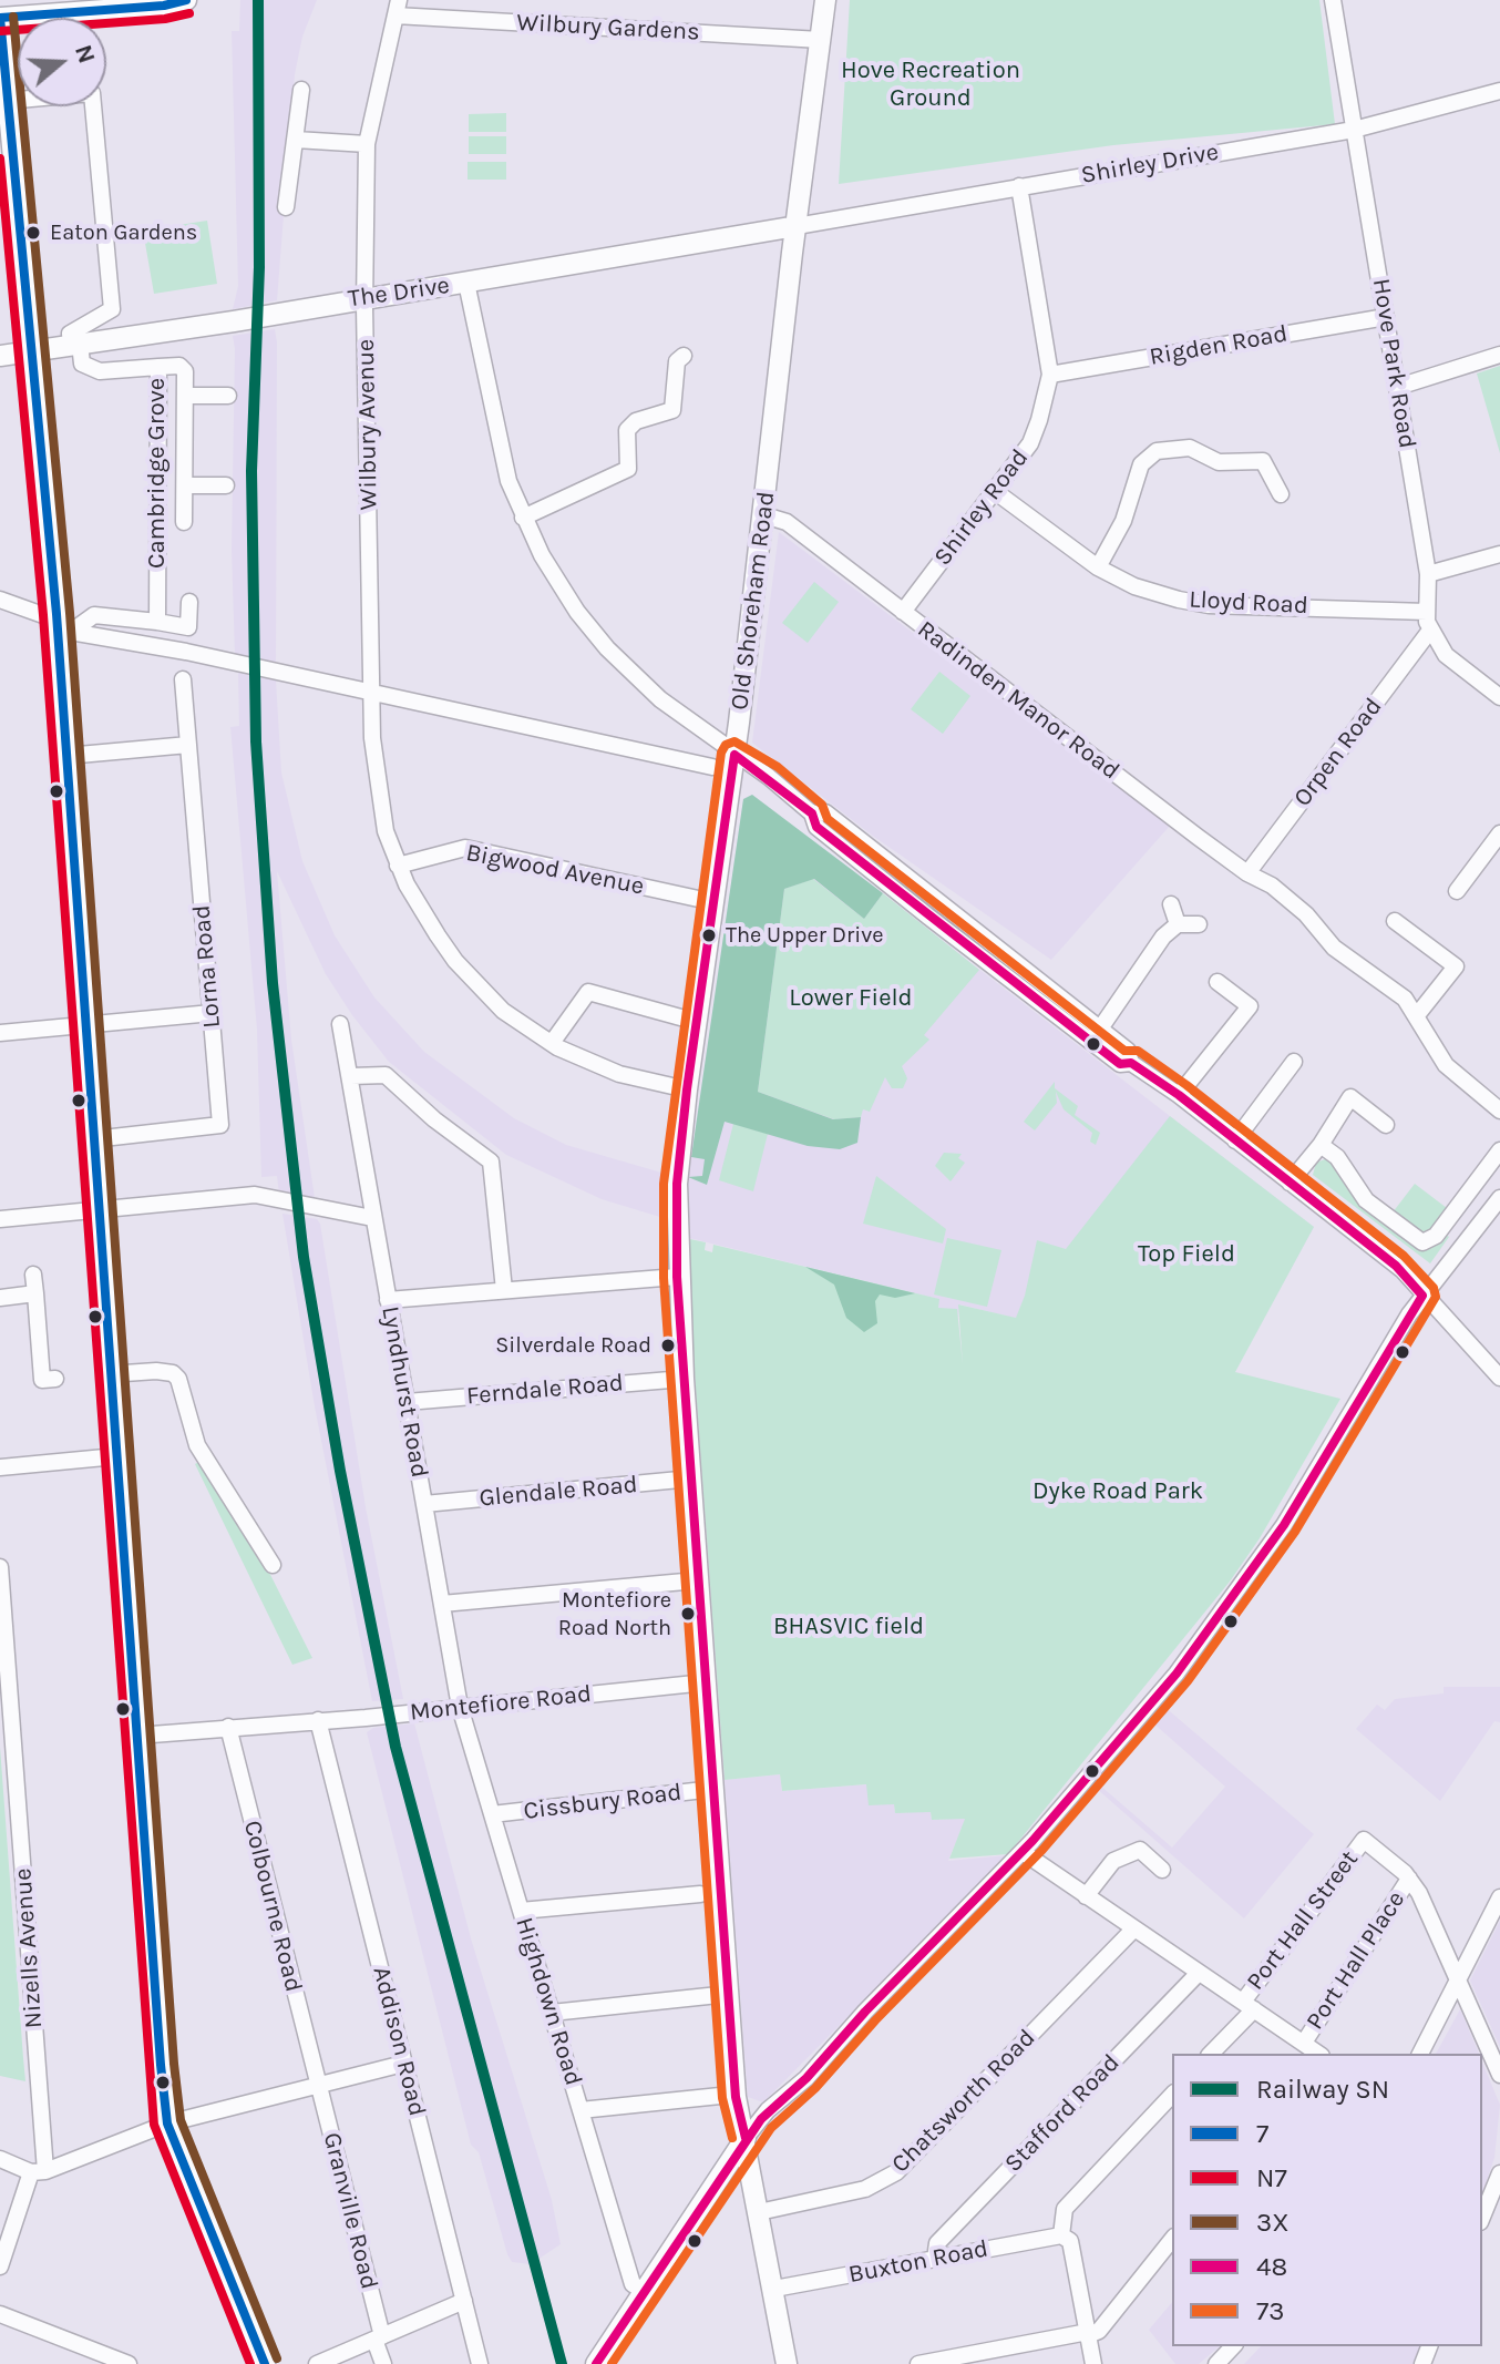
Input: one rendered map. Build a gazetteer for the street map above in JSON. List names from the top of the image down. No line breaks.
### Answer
{"streets":{"main road":["The Drive","Old Shoreham Road"],"street":["Wilbury Gardens","Shirley Drive","Rigden Road","Hove Park Road","Wilbury Avenue","Cambridge Grove","Shirley Road","Lloyd Road","Radinden Manor Road","Orpen Road","Bigwood Avenue","Lorna Road","Ferndale Road","Lyndhurst Road","Glendale Road","Montefiore Road","Cissbury Road","Colbourne Road","Port Hall Street","Nizells Avenue","Port Hall Place","Highdown Road","Addison Road","Chatsworth Road","Stafford Road","Granville Road","Buxton Road"]},"crossings":[["Wilbury Gardens","Wilbury Avenue"],["Wilbury Gardens","Old Shoreham Road"],["Shirley Drive","The Drive"],["Shirley Drive","Hove Park Road"],["Shirley Drive","Shirley Road"],["Shirley Drive","Old Shoreham Road"],["The Drive","Wilbury Avenue"],["The Drive","Cambridge Grove"],["The Drive","Old Shoreham Road"],["Rigden Road","Hove Park Road"],["Rigden Road","Shirley Road"],["Hove Park Road","Lloyd Road"],["Hove Park Road","Orpen Road"],["Wilbury Avenue","Old Shoreham Road"],["Wilbury Avenue","Bigwood Avenue"],["Shirley Road","Lloyd Road"],["Shirley Road","Radinden Manor Road"],["Old Shoreham Road","Radinden Manor Road"],["Old Shoreham Road","Bigwood Avenue"],["Old Shoreham Road","Ferndale Road"],["Old Shoreham Road","Glendale Road"],["Old Shoreham Road","Montefiore Road"],["Old Shoreham Road","Cissbury Road"],["Old Shoreham Road","Chatsworth Road"],["Old Shoreham Road","Buxton Road"],["Radinden Manor Road","Orpen Road"],["Ferndale Road","Lyndhurst Road"],["Lyndhurst Road","Glendale Road"],["Lyndhurst Road","Montefiore Road"],["Lyndhurst Road","Highdown Road"],["Montefiore Road","Colbourne Road"],["Montefiore Road","Highdown Road"],["Montefiore Road","Addison Road"],["Cissbury Road","Highdown Road"],["Colbourne Road","Granville Road"],["Port Hall Street","Port Hall Place"],["Stafford Road","Buxton Road"]],"parks":["Hove Recreation Ground","Lower Field","Top Field","Dyke Road Park","BHASVIC field"],"places":["Eaton Gardens","The Upper Drive","Silverdale Road","Montefiore Road North"],"lines":["rail line SN","transit line 7","transit line N7","transit line 3X","transit line 73","transit line 48"],"legend":["Railway SN","7","N7","3X","48","73"],"north":"right"}
